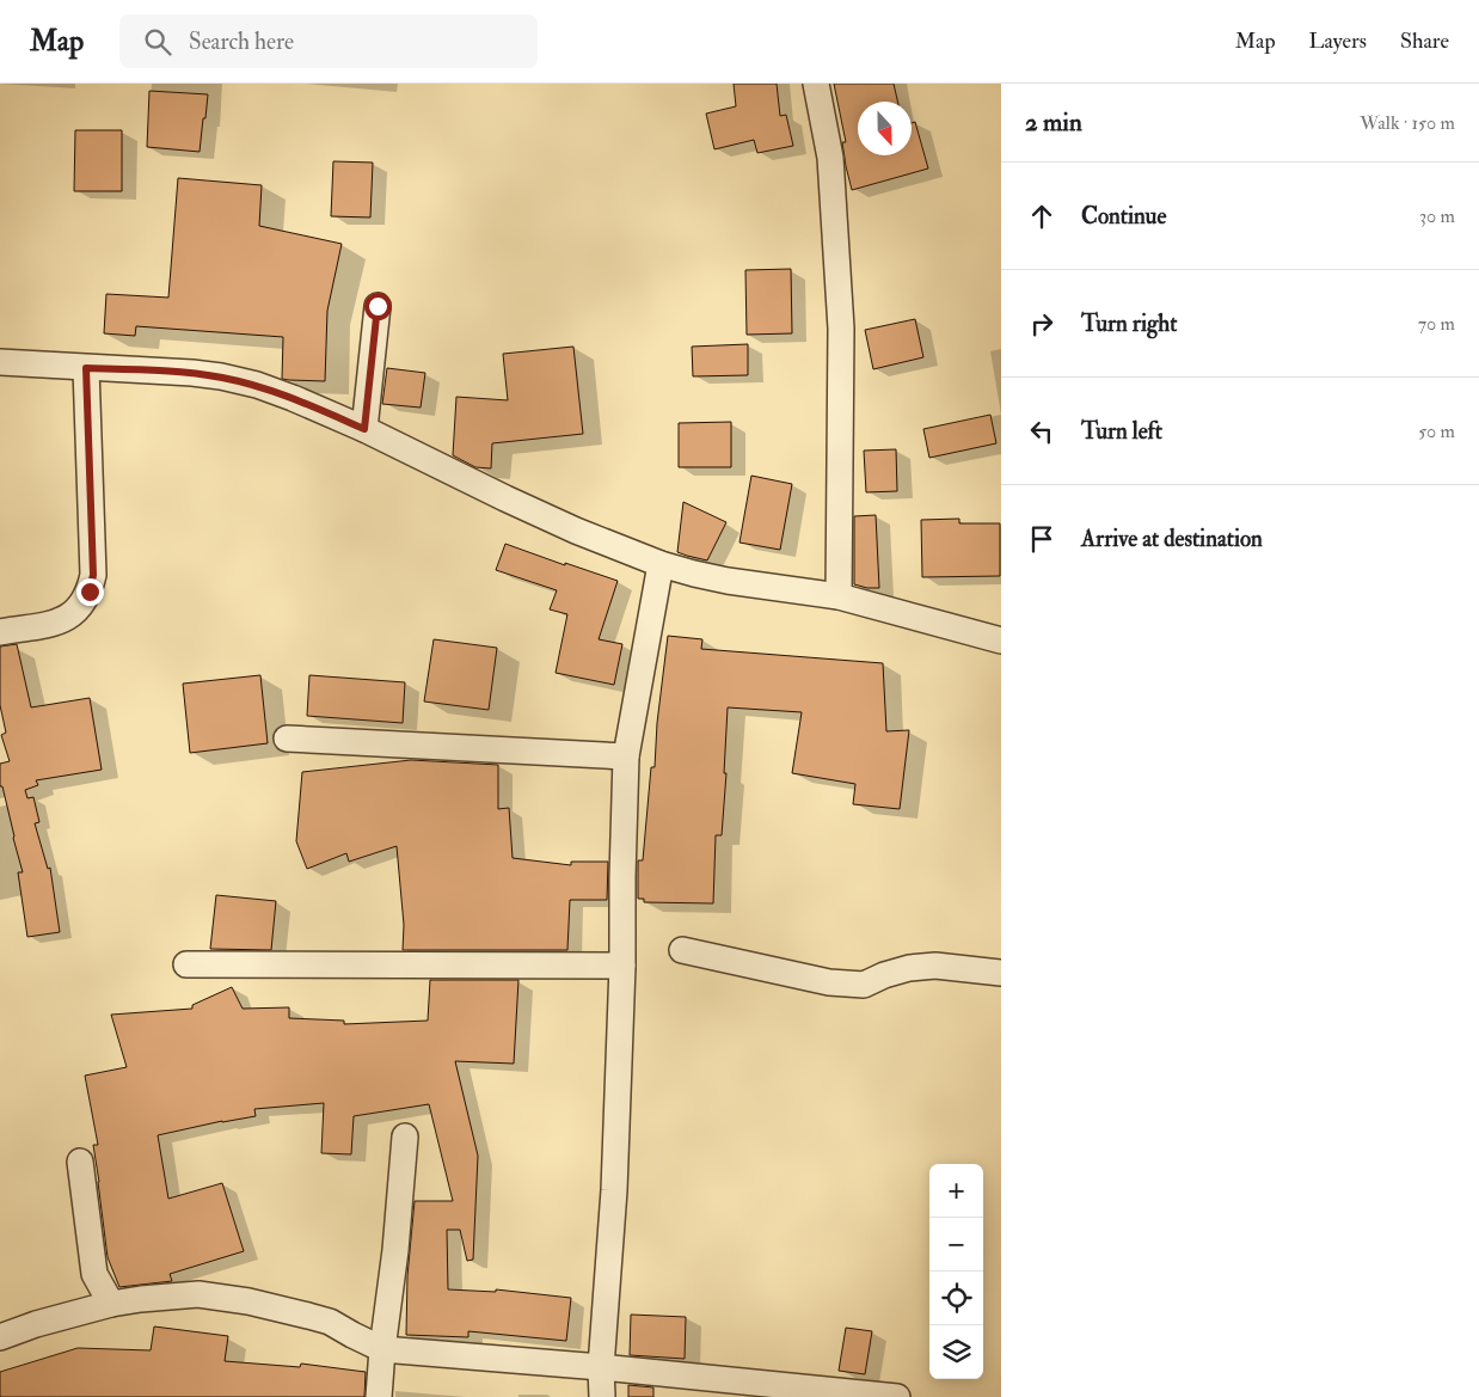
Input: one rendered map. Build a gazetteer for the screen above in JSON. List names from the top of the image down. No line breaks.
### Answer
{"north":"bottom","page":{"header":"Map","search":"Search here","nav":["Map","Layers","Share"],"heading":["2 min","Walk · 150 m"],"list":[["Continue","30 m"],["Turn right","70 m"],["Turn left","50 m"],"Arrive at destination"],"map_buttons":["+","−"]}}
